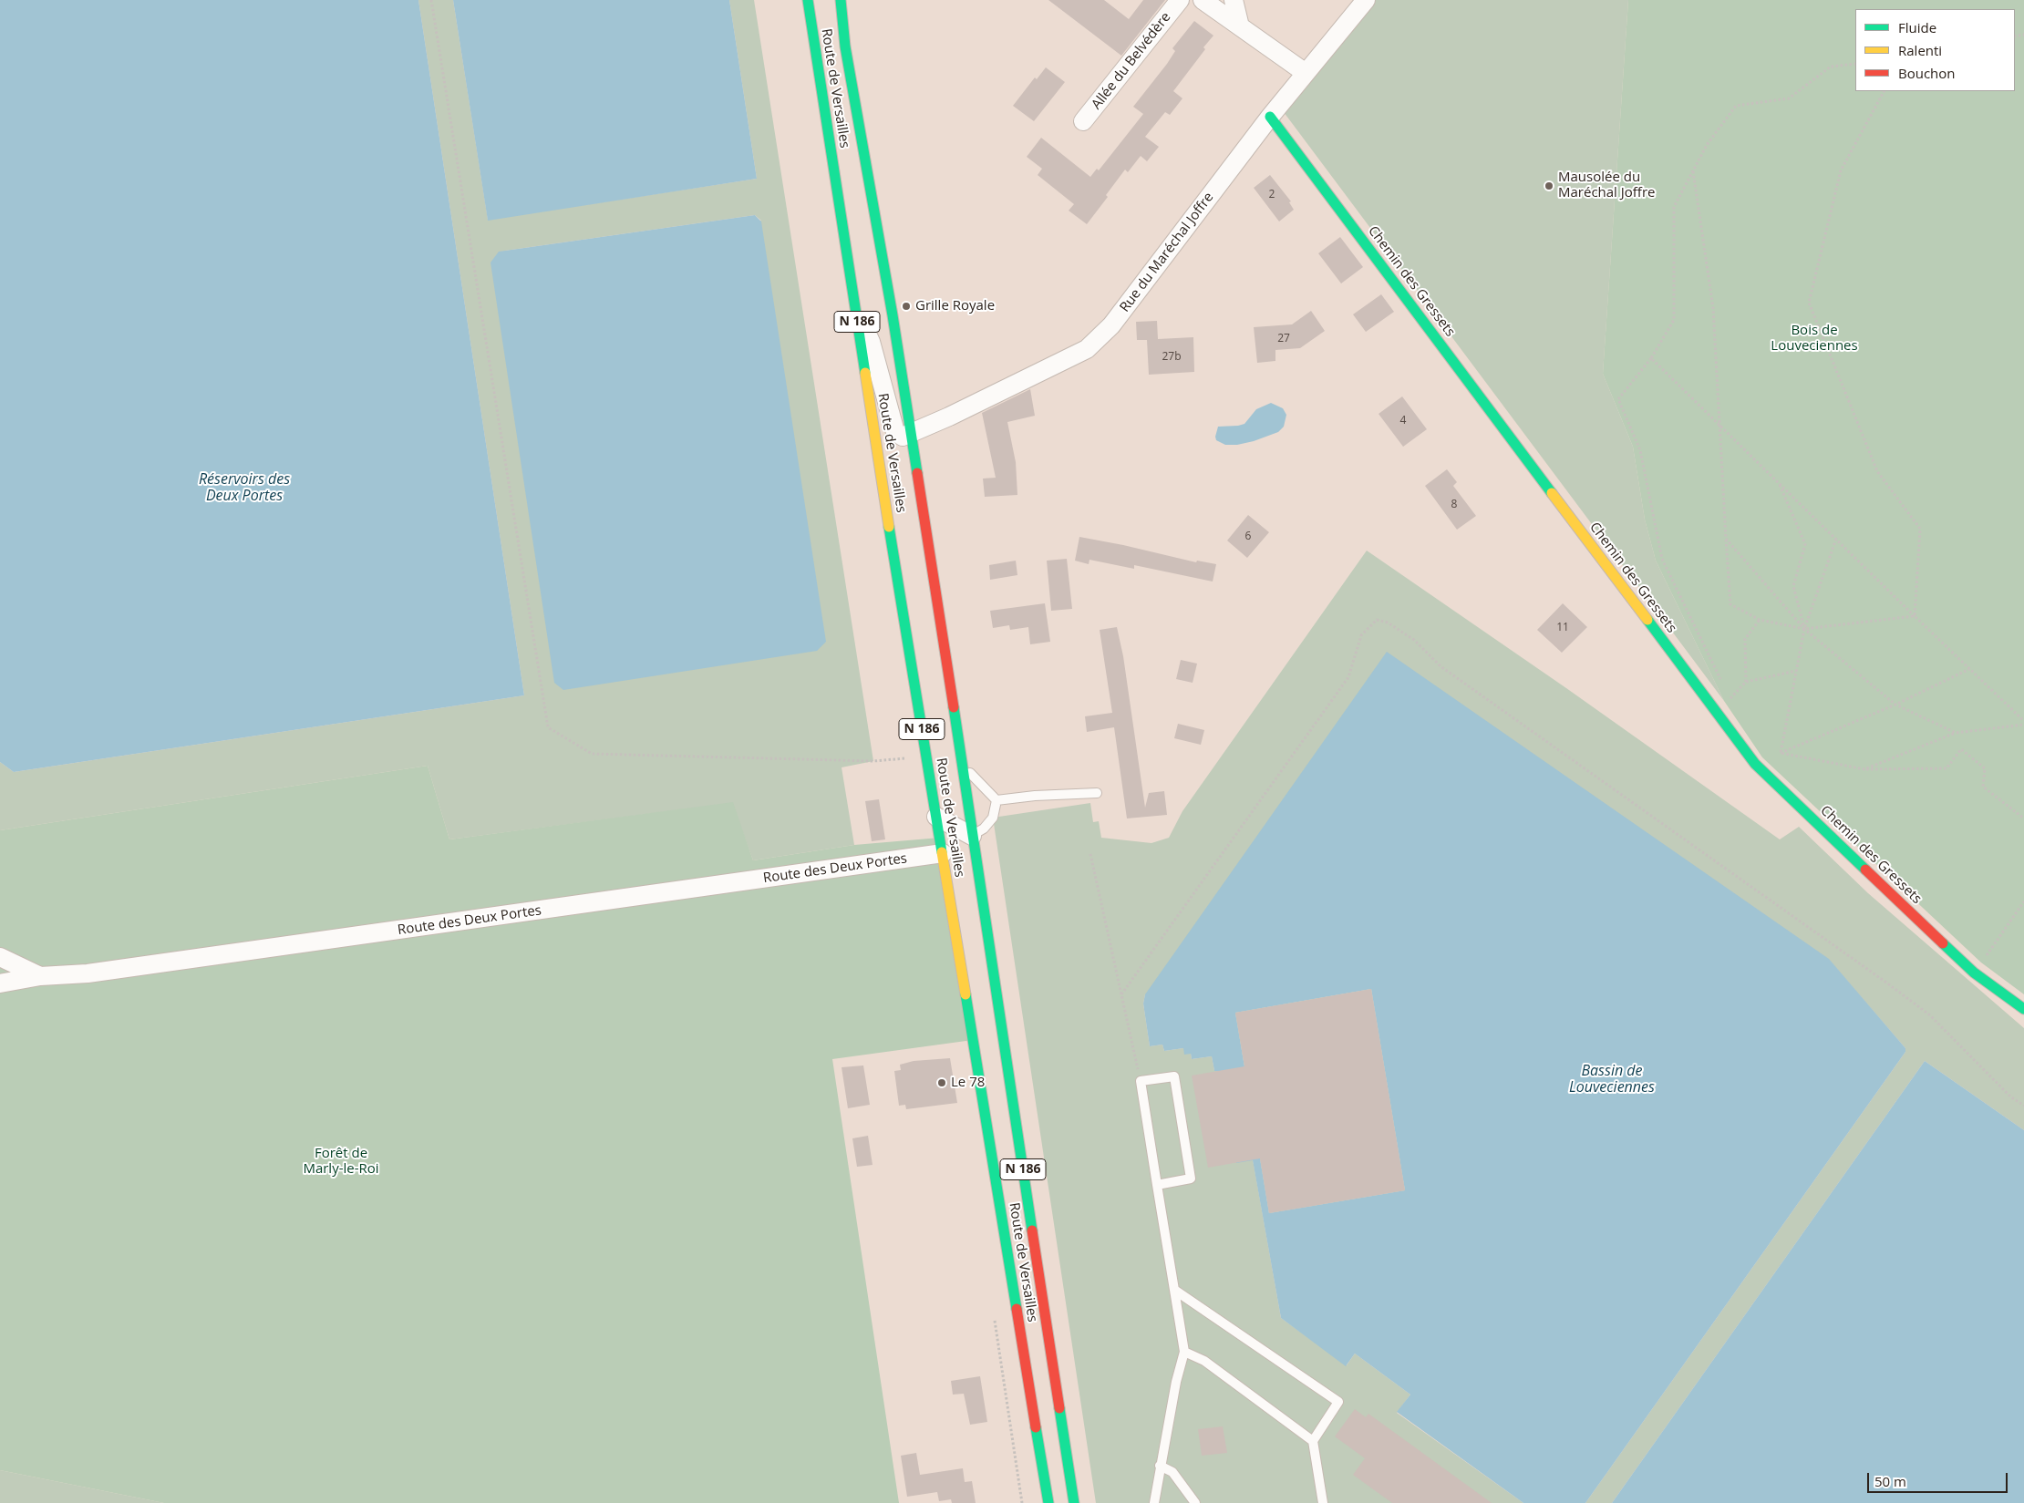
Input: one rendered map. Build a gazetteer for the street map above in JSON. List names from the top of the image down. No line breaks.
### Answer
{"streets":{"main road":["Route de Versailles","Chemin des Gressets","N 186"],"street":["Allée du Belvédère","Rue du Maréchal Joffre","Route des Deux Portes"]},"crossings":[["Route de Versailles","Rue du Maréchal Joffre"],["Route de Versailles","Route des Deux Portes"],["Rue du Maréchal Joffre","Chemin des Gressets"]],"water":["Réservoirs des Deux Portes","Bassin de Louveciennes"],"parks":["Bois de Louveciennes","Forêt de Marly-le-Roi"],"places":["Mausolée du Maréchal Joffre","Grille Royale","Le 78"],"house_numbers":["2","27","27b","4","8","6","11"],"legend":["Fluide","Ralenti","Bouchon"],"scale_bar":"50 m"}
